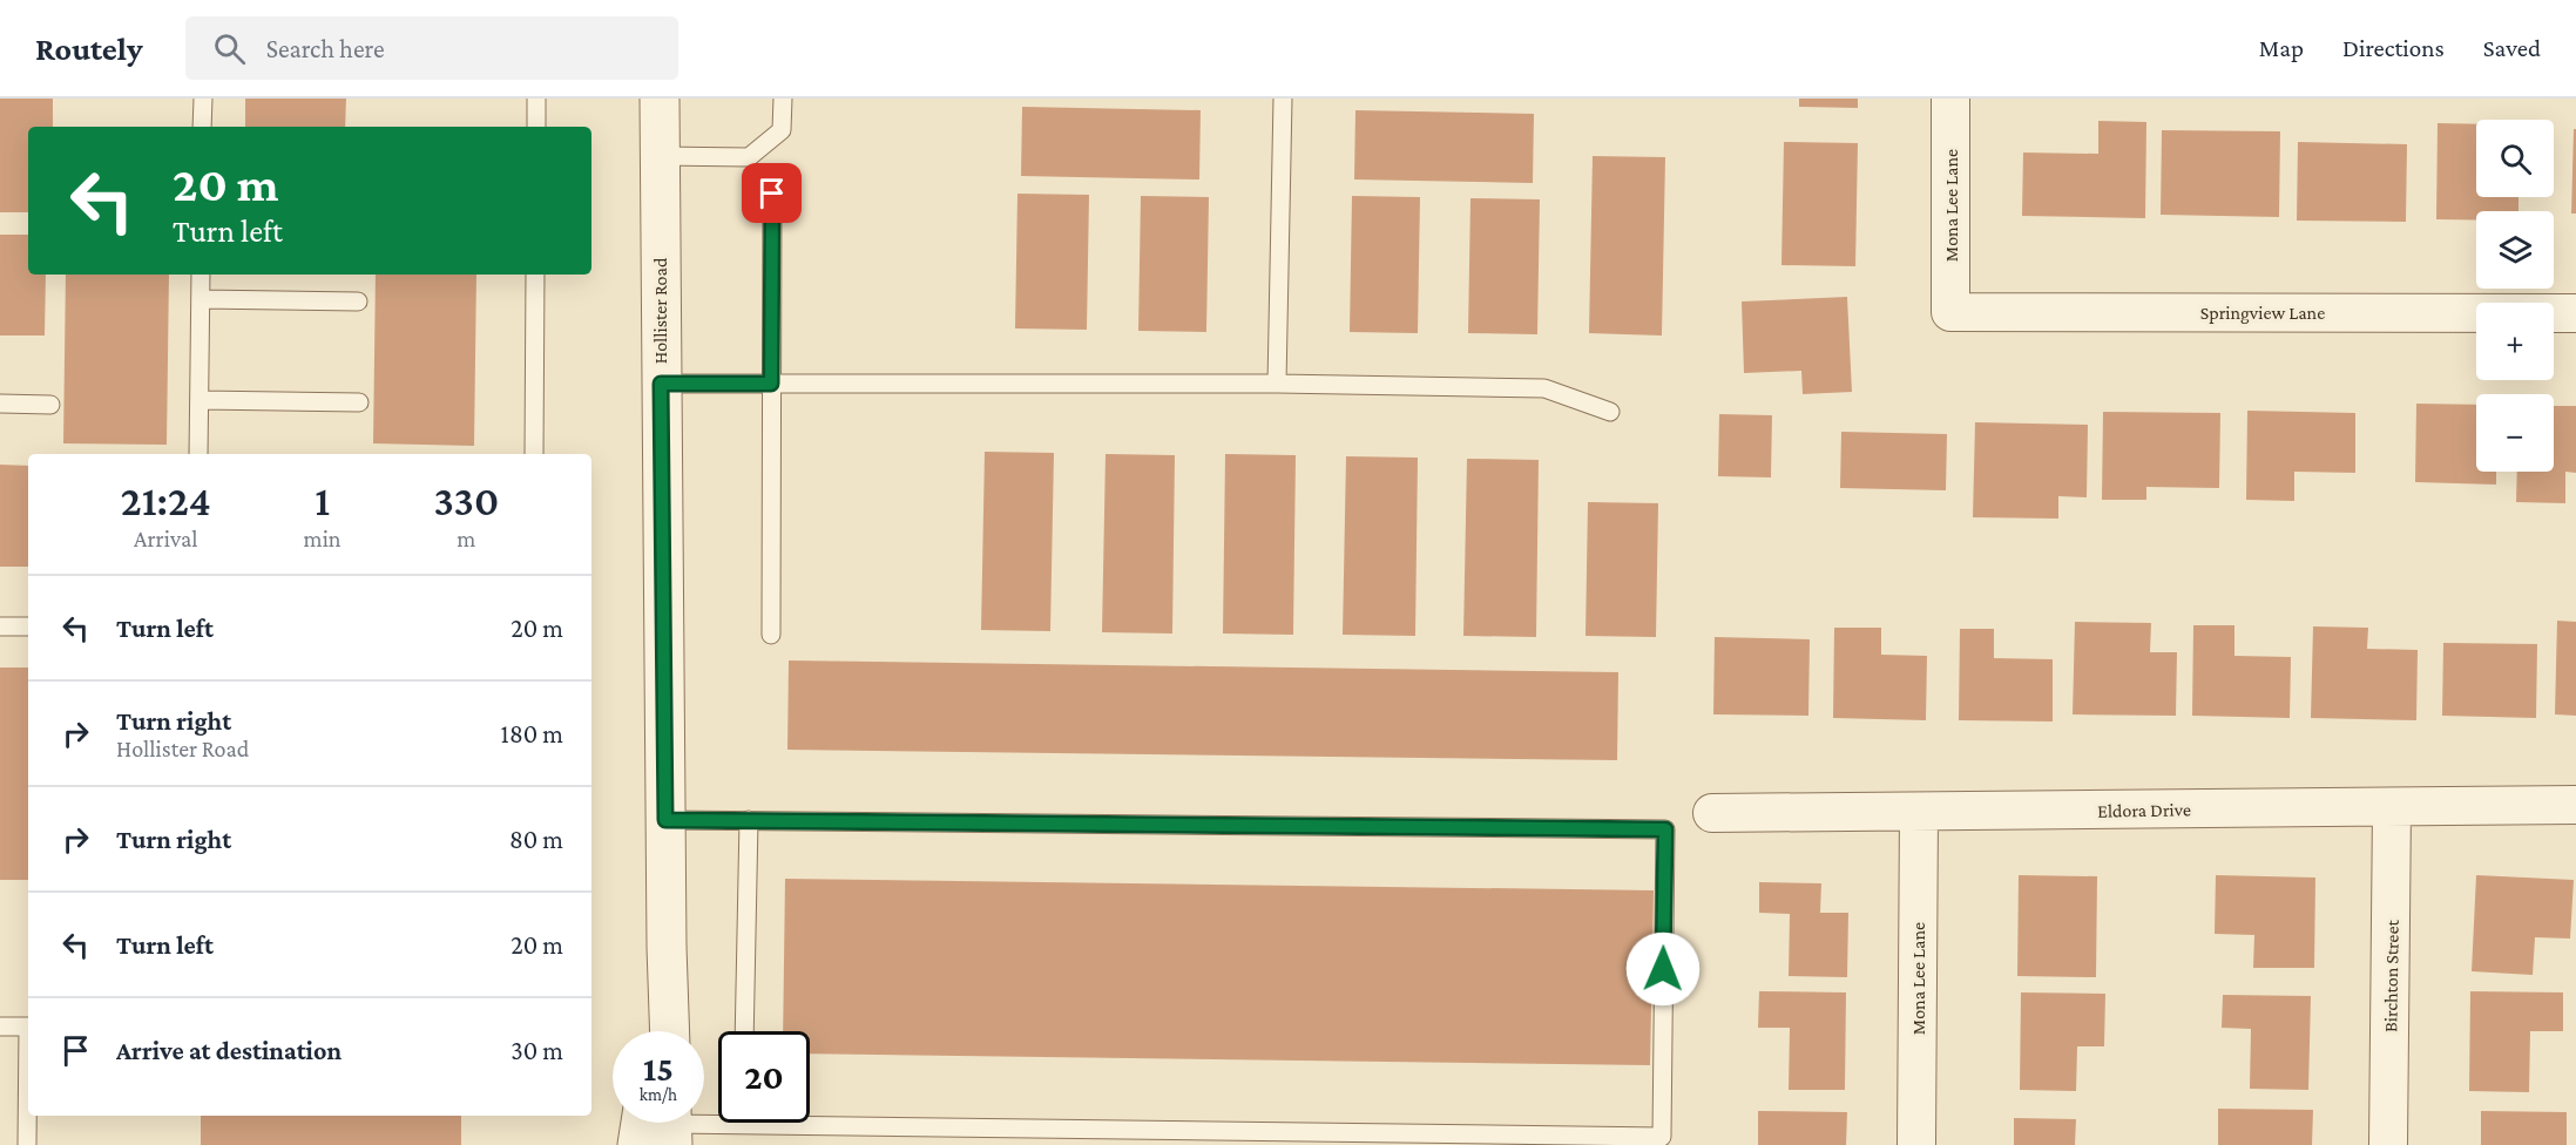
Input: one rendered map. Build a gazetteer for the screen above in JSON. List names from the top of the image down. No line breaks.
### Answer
{"streets":{"street":["Mona Lee Lane","Hollister Road","Springview Lane","Eldora Drive","Birchton Street"]},"crossings":[["Mona Lee Lane","Springview Lane"],["Mona Lee Lane","Eldora Drive"],["Eldora Drive","Birchton Street"]],"page":{"header":"Routely","search":"Search here","nav":["Map","Directions","Saved"],"map_buttons":["+","−"],"turn":["20 m","Turn left"],"eta":["21:24","Arrival","1","min","330","m"],"list":[{"name":"Turn left","value":"20 m"},{"name":"Turn right","note":"Hollister Road","value":"180 m"},{"name":"Turn right","value":"80 m"},{"name":"Turn left","value":"20 m"},{"name":"Arrive at destination","value":"30 m"}],"speed":"15 km/h","limit":"20"}}
